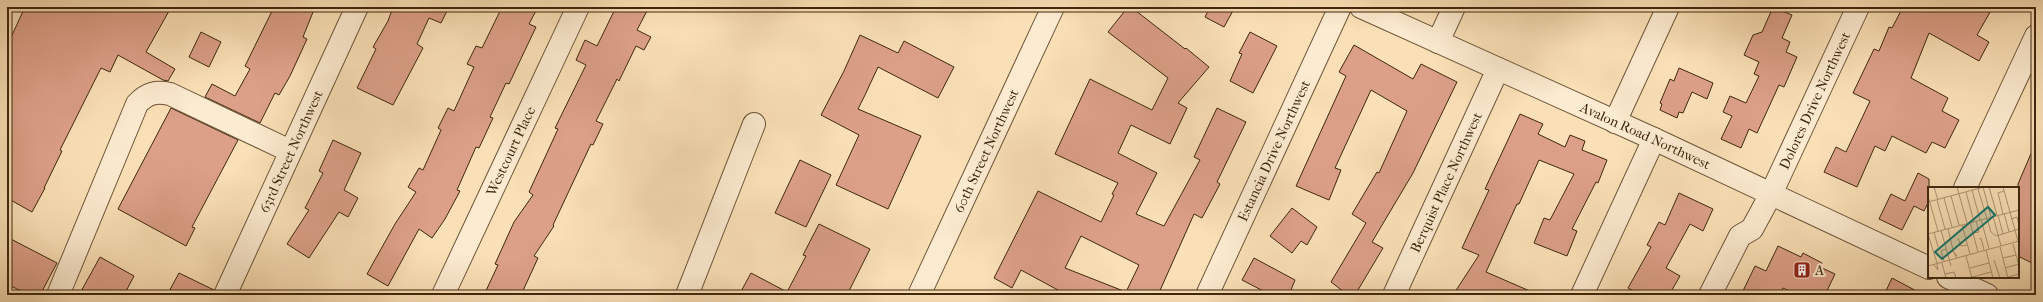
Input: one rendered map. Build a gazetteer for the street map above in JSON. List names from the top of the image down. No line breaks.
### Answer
{"streets":{"street":["Dolores Drive Northwest","Avalon Road Northwest","63rd Street Northwest","Westcourt Place","60th Street Northwest","Estancia Drive Northwest","Berquist Place Northwest"]},"crossings":[["Dolores Drive Northwest","Avalon Road Northwest"],["Avalon Road Northwest","Berquist Place Northwest"]],"places":{"building":["A"]}}
